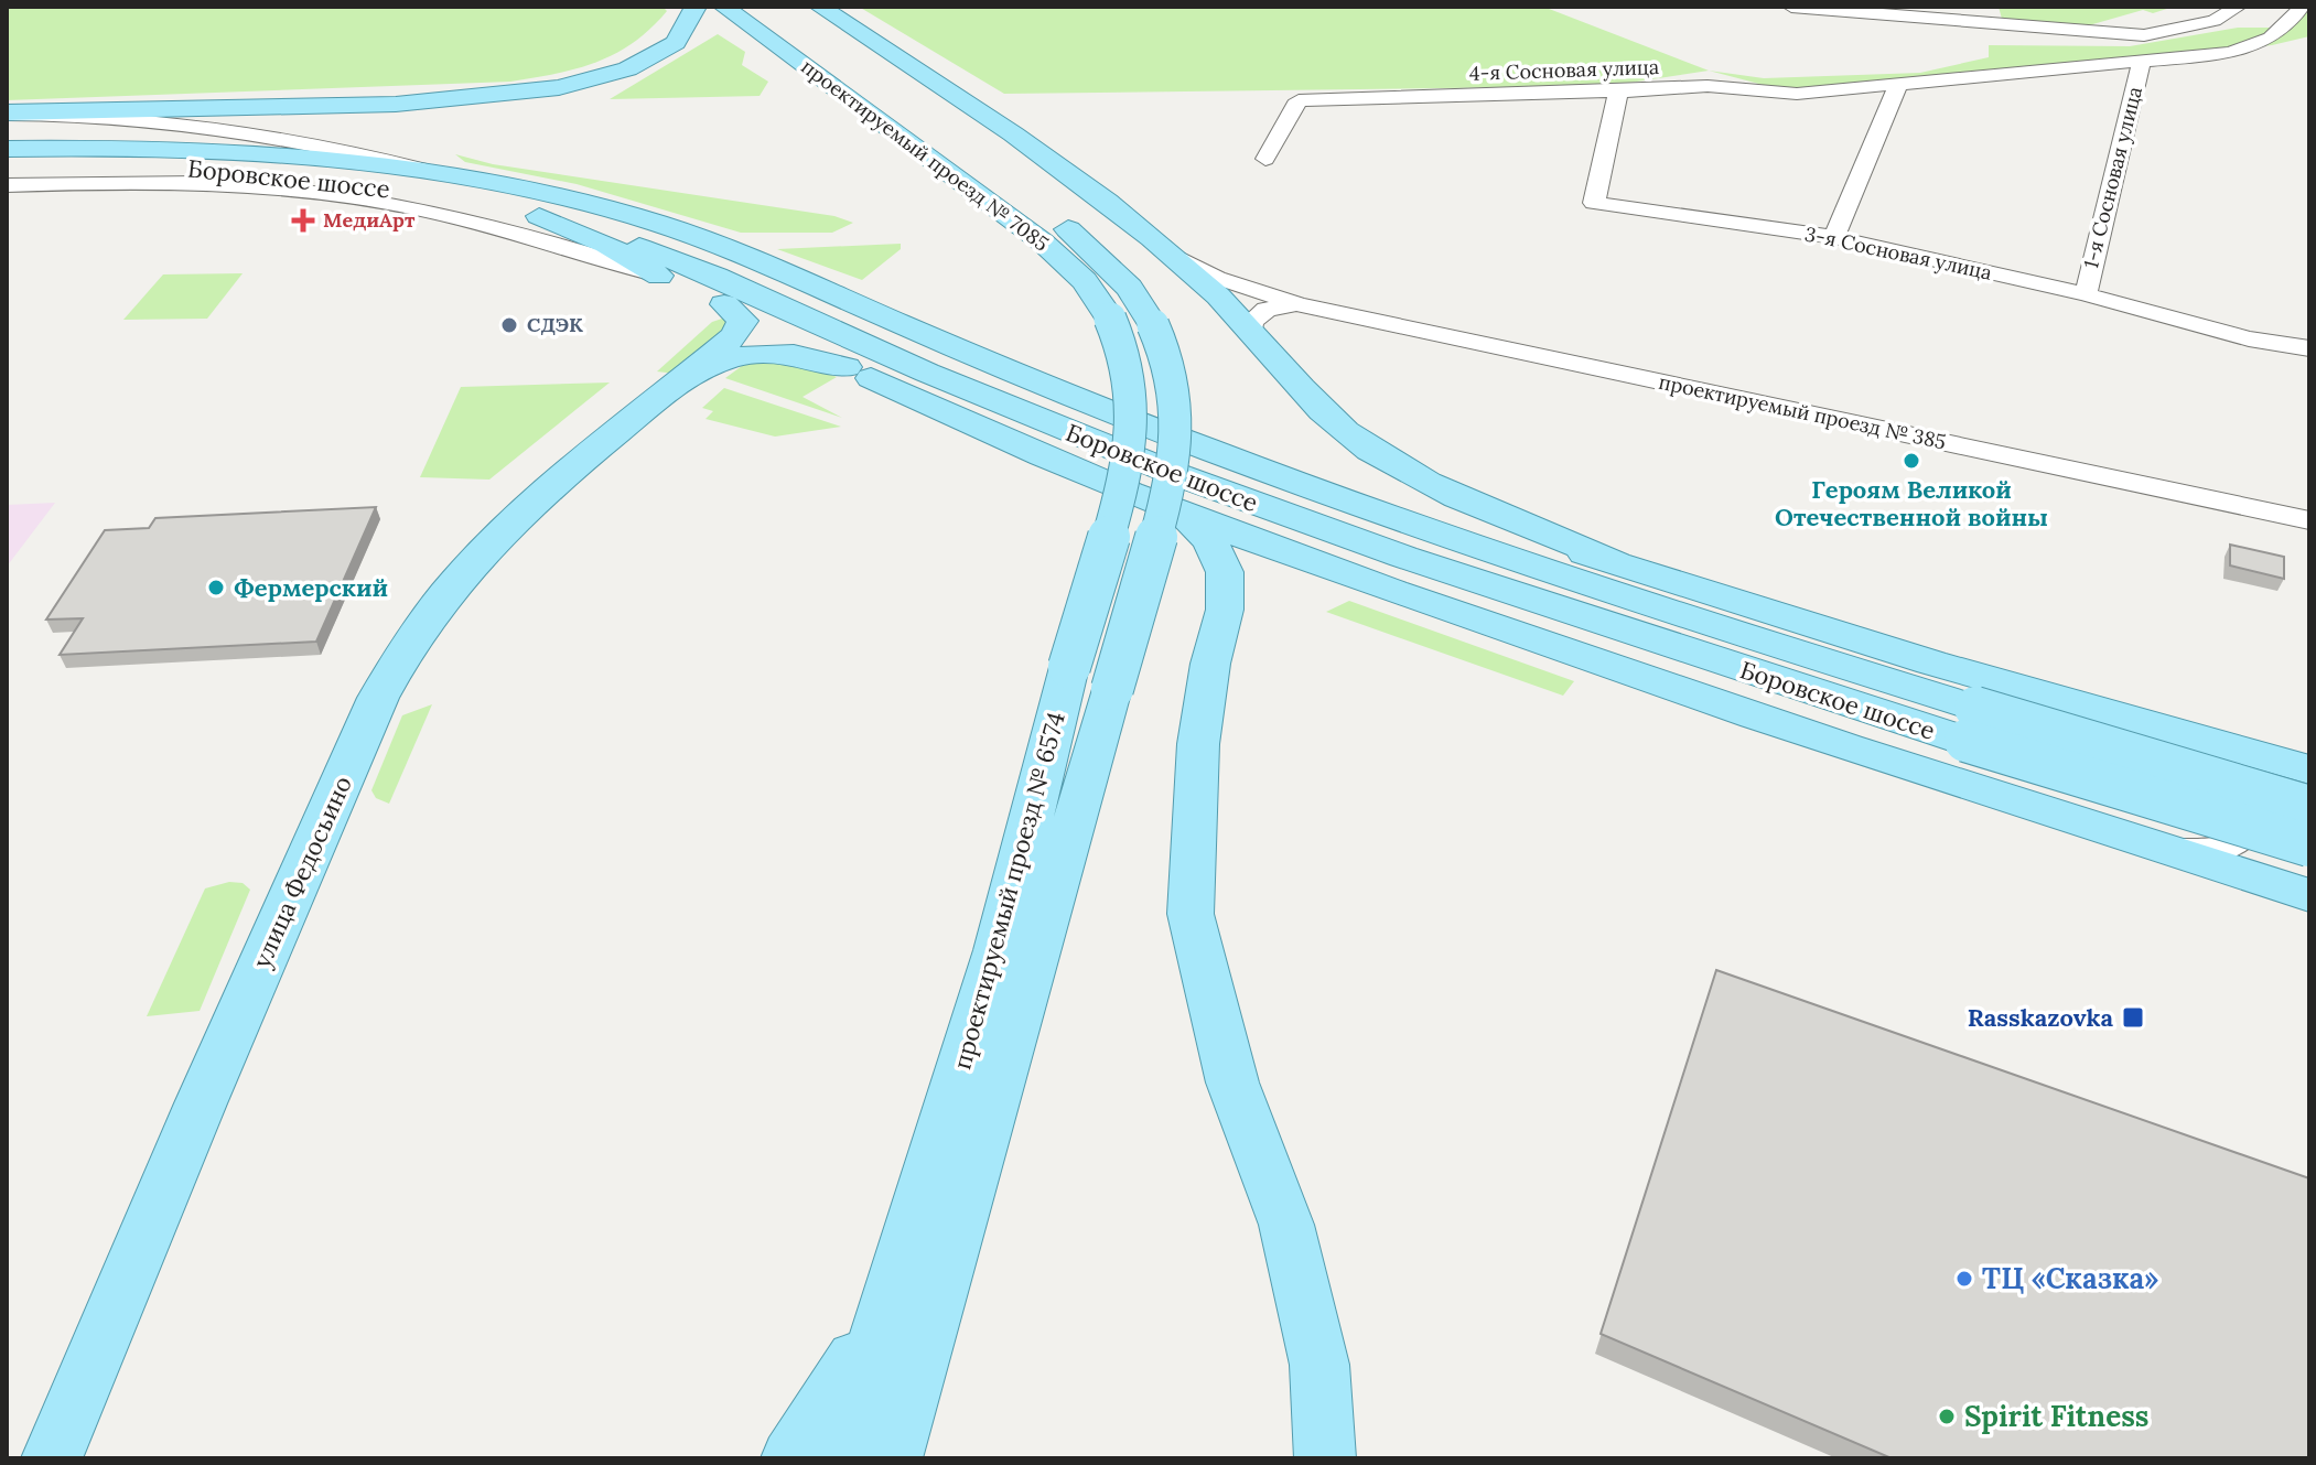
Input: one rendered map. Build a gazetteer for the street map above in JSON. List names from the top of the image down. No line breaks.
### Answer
{"streets":{"main road":["проектируемый проезд № 7085","Боровское шоссе","улица Федосьино","проектируемый проезд № 6574"],"street":["4-я Сосновая улица","1-я Сосновая улица","3-я Сосновая улица","проектируемый проезд № 385"]},"crossings":[["4-я Сосновая улица","1-я Сосновая улица"],["4-я Сосновая улица","3-я Сосновая улица"],["проектируемый проезд № 7085","проектируемый проезд № 6574"],["1-я Сосновая улица","3-я Сосновая улица"]],"places":{"health":["МедиАрт"],"other":["СДЭК","Героям Великой Отечественной войны","Фермерский","ТЦ «Сказка»","Spirit Fitness"],"transit":["Rasskazovka"]}}
